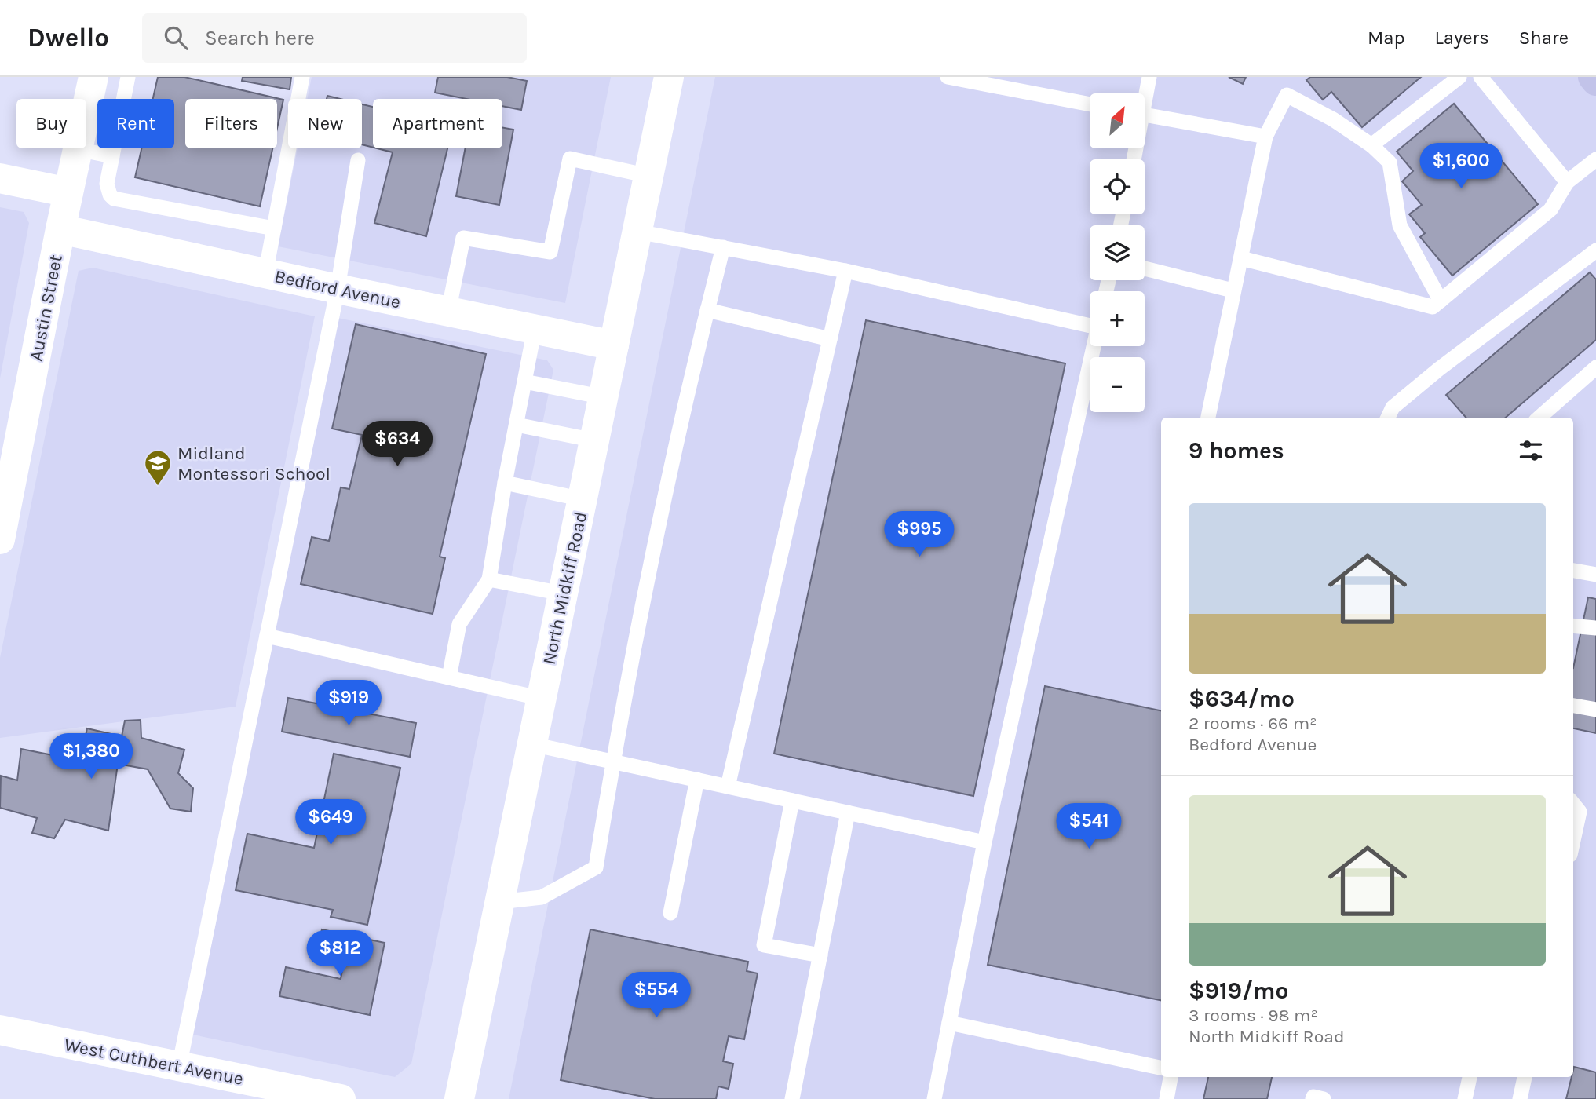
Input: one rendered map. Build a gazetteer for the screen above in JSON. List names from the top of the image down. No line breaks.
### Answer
{"streets":{"street":["Bedford Avenue","Austin Street","North Midkiff Road","West Cuthbert Avenue"]},"crossings":[["Bedford Avenue","Austin Street"],["Bedford Avenue","North Midkiff Road"]],"places":{"school or university":["Midland Montessori School"]},"north":"top right","page":{"header":"Dwello","search":"Search here","nav":["Map","Layers","Share"],"map_buttons":["+","−"],"chip":["Buy","Rent","Filters","New","Apartment"],"price":["$1,600","$634","$995","$919","$1,380","$649","$541","$812","$554"],"heading":"9 homes","list":[{"name":"$634/mo","note":"2 rooms · 66 m² · Bedford Avenue"},{"name":"$919/mo","note":"3 rooms · 98 m² · North Midkiff Road"}]}}
